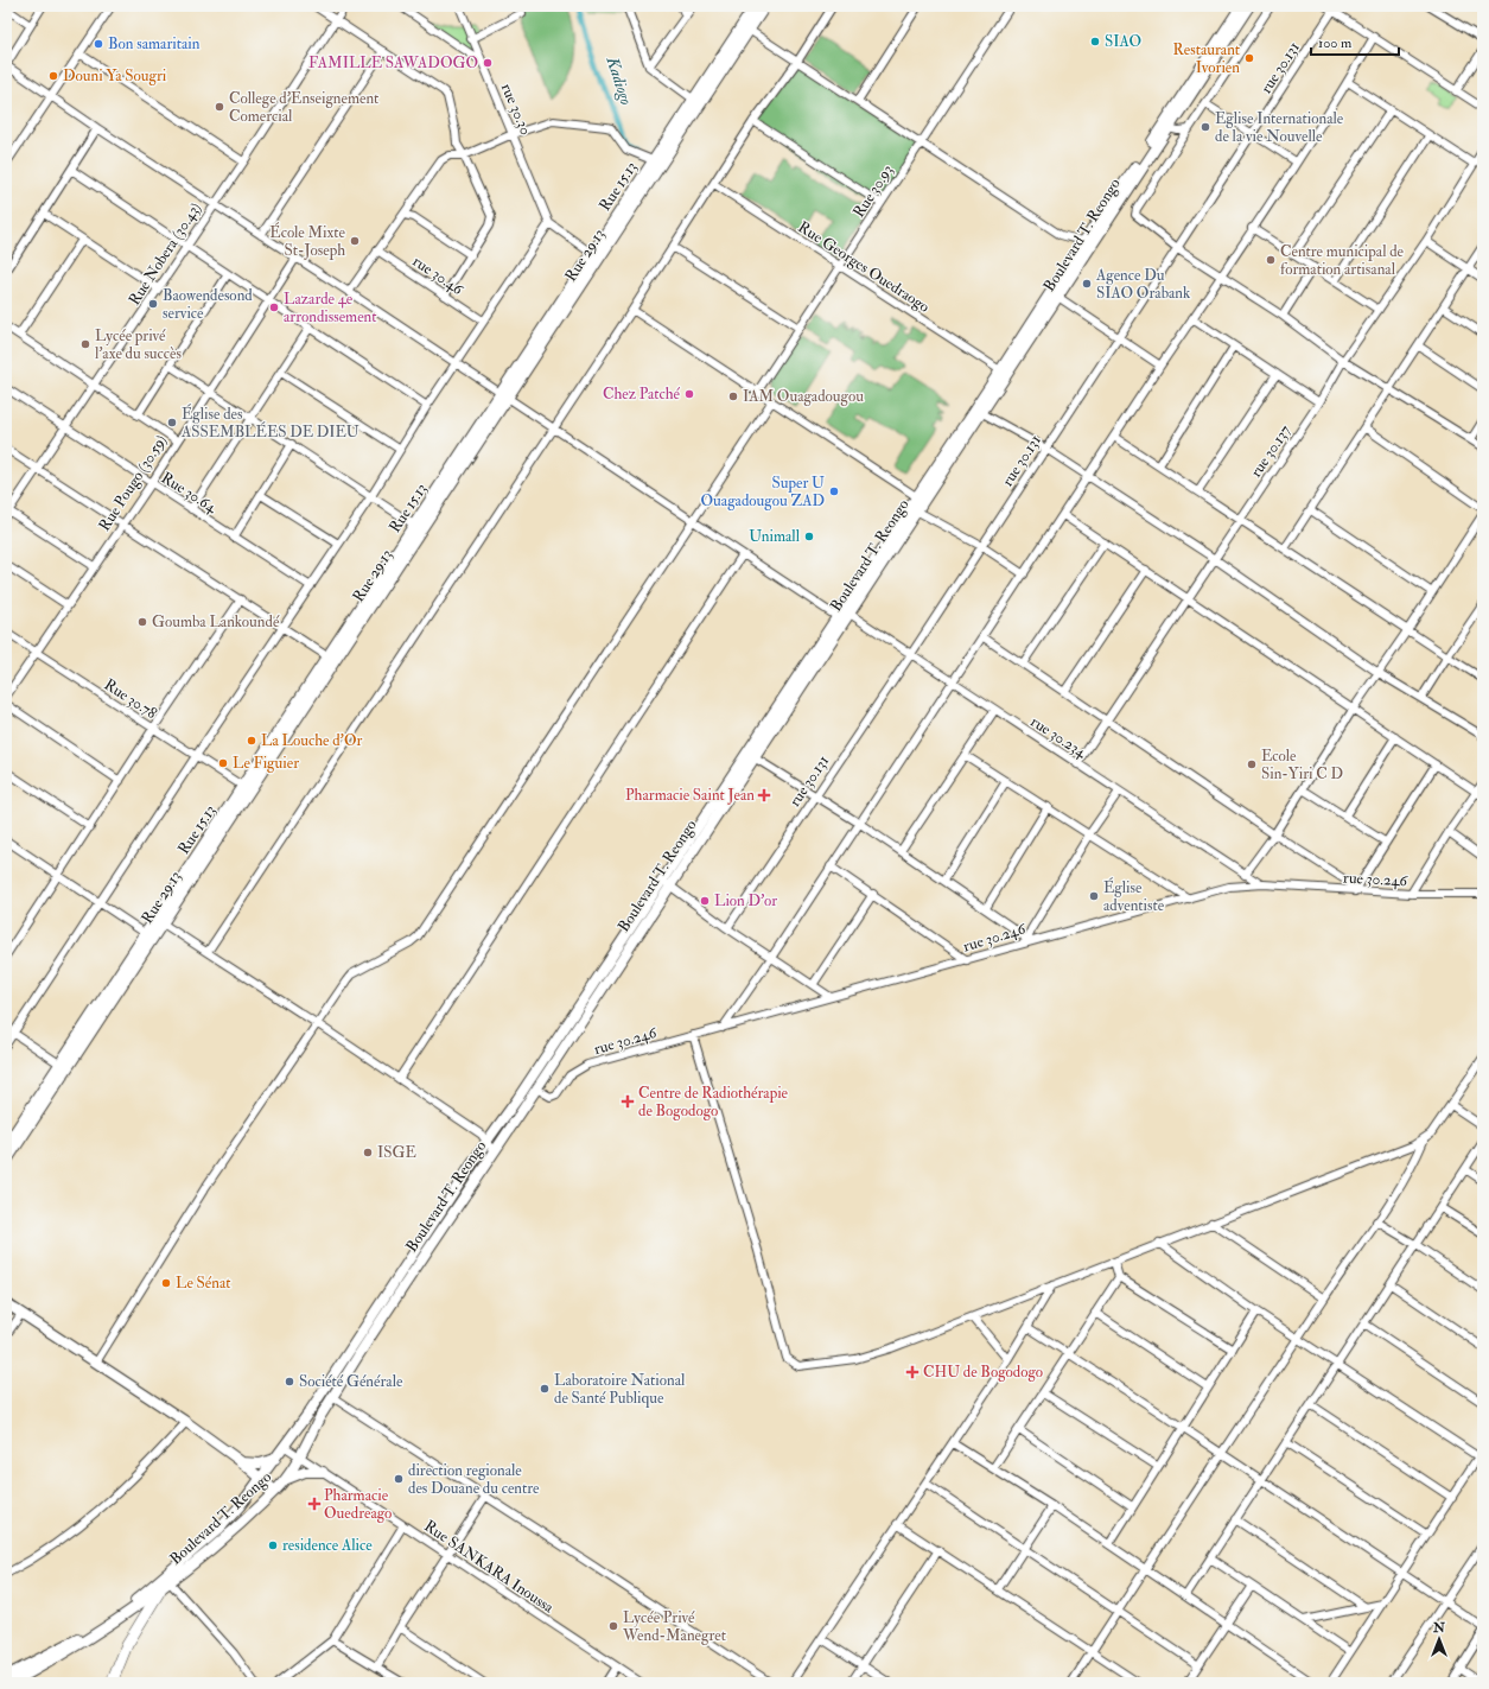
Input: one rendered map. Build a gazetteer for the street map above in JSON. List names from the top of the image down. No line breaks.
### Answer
{"streets":{"main road":["Rue 15.13","Boulevard T. Reongo","Rue 29.13"],"street":["rue 30.131","rue 30.30","Rue 30.93","Rue Nobera (30.43)","Rue Georges Ouedraogo","rue 30.46","rue 30.137","Rue Pougo (30.59)","Rue 30.64","Rue 30.78","rue 30.234","rue 30.246","Rue SANKARA Inoussa"]},"crossings":[["rue 30.131","rue 30.234"],["Rue 15.13","Rue 29.13"],["Rue 15.13","Rue 30.78"],["Rue 15.13","rue 30.234"],["Rue 30.93","Rue Georges Ouedraogo"],["Boulevard T. Reongo","Rue Georges Ouedraogo"],["Boulevard T. Reongo","rue 30.234"],["Boulevard T. Reongo","rue 30.246"],["Boulevard T. Reongo","Rue SANKARA Inoussa"],["Rue Nobera (30.43)","Rue 30.64"],["Rue Nobera (30.43)","rue 30.234"],["Rue 29.13","rue 30.234"],["rue 30.137","rue 30.234"],["Rue Pougo (30.59)","Rue 30.64"],["Rue Pougo (30.59)","Rue 30.78"],["Rue Pougo (30.59)","rue 30.234"],["rue 30.234","rue 30.246"]],"water":["Kadiogo"],"places":{"other":["SIAO","Bon samaritain","Restaurant Ivorien","FAMILLE SAWADOGO","Douni Ya Sougri","College d'Enseignement Comercial","Eglise Internationale de la vie Nouvelle","École Mixte St-Joseph","Centre municipal de formation artisanal","Agence Du SIAO Orabank","Baowendesond service","Lazarde 4e arrondissement","Lycée privé l'axe du succès","Chez Patché","IAM Ouagadougou","Église des ASSEMBLÉES DE DIEU","Super U Ouagadougou ZAD","Unimall","Goumba Lankoundé","La Louche d'Or","Le Figuier","Ecole Sin-Yiri C D","Église adventiste","Lion D'or","ISGE","Le Sénat","Société Générale","Laboratoire National de Santé Publique","direction regionale des Douane du centre","residence Alice","Lycée Privé Wend-Manegret"],"health":["Pharmacie Saint Jean","Centre de Radiothérapie de Bogodogo","CHU de Bogodogo","Pharmacie Ouedreago"]},"scale_bar":"100 m","north":"top"}
